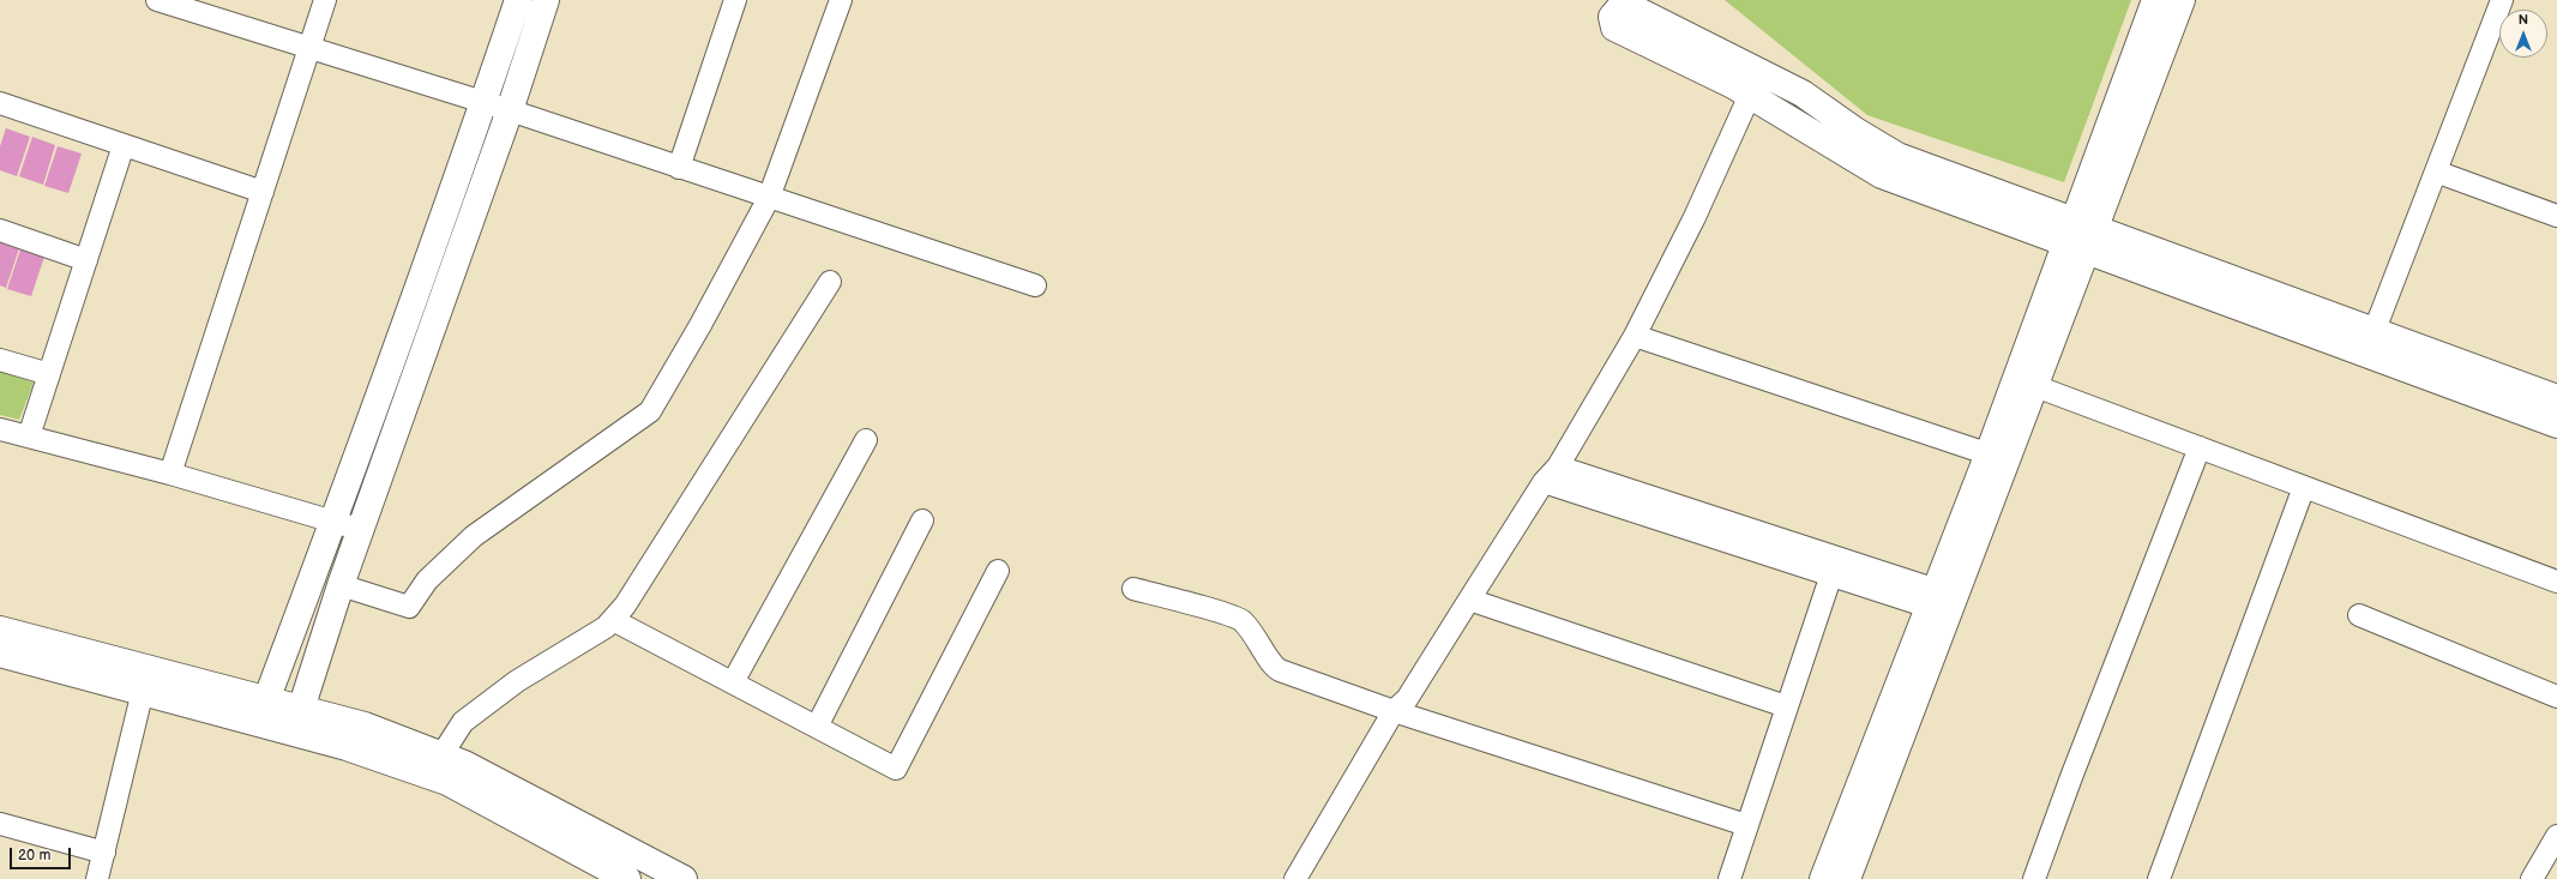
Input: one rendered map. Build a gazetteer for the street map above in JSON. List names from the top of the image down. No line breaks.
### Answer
{"scale_bar":"20 m","north":"top"}
